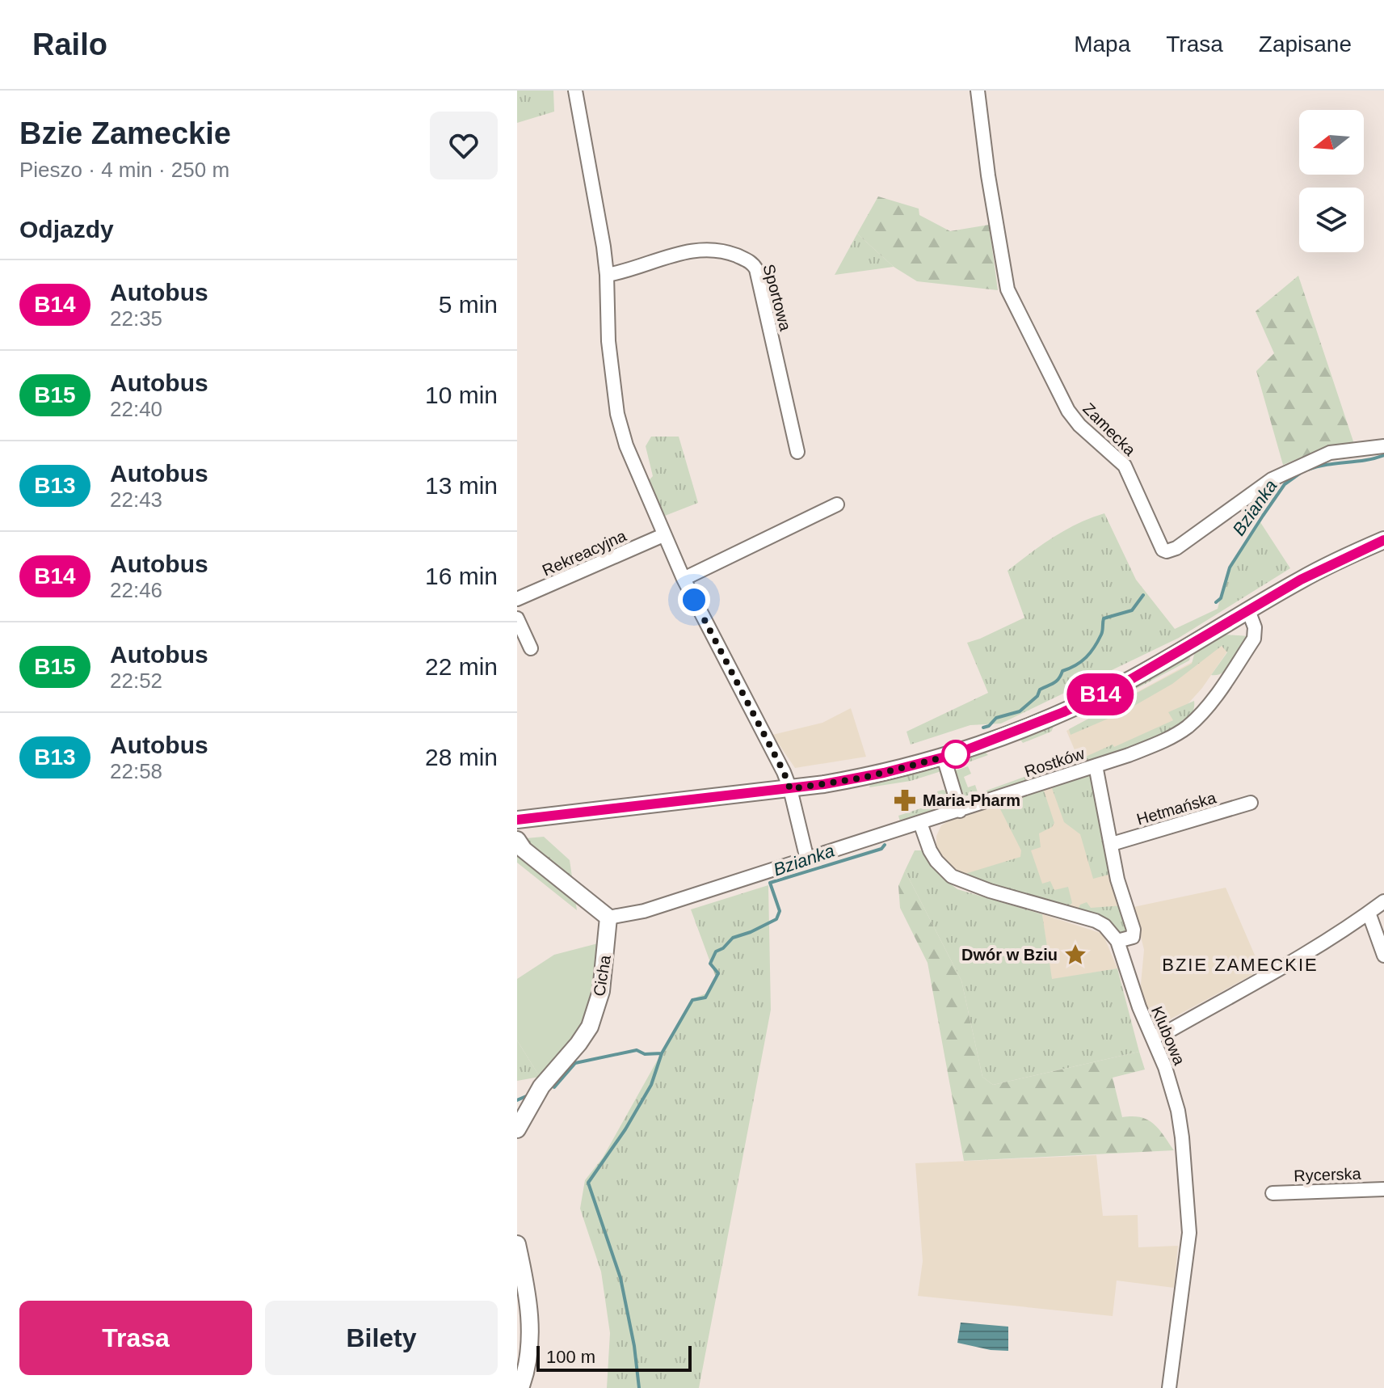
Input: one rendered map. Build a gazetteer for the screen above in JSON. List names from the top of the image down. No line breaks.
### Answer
{"streets":{"street":["Sportowa","Zamecka","Rekreacyjna","Rostków","Hetmańska","Cicha","Klubowa","Rycerska"]},"crossings":[["Rostków","Cicha"]],"districts":["BZIE ZAMECKIE"],"water":["Bzianka"],"places":{"pharmacy":["Maria-Pharm"],"place":["Dwór w Bziu"]},"lines":["bus line B14"],"scale_bar":"100 m","north":"left","page":{"header":"Railo","nav":["Mapa","Trasa","Zapisane"],"heading":[["Bzie Zameckie","Pieszo · 4 min · 250 m"],"Odjazdy"],"on_map":"B14","list":[{"mark":"B14","name":"Autobus","note":"22:35","value":"5 min"},{"mark":"B15","name":"Autobus","note":"22:40","value":"10 min"},{"mark":"B13","name":"Autobus","note":"22:43","value":"13 min"},{"mark":"B14","name":"Autobus","note":"22:46","value":"16 min"},{"mark":"B15","name":"Autobus","note":"22:52","value":"22 min"},{"mark":"B13","name":"Autobus","note":"22:58","value":"28 min"}],"buttons":["Trasa","Bilety"],"scale":"100 m"}}
